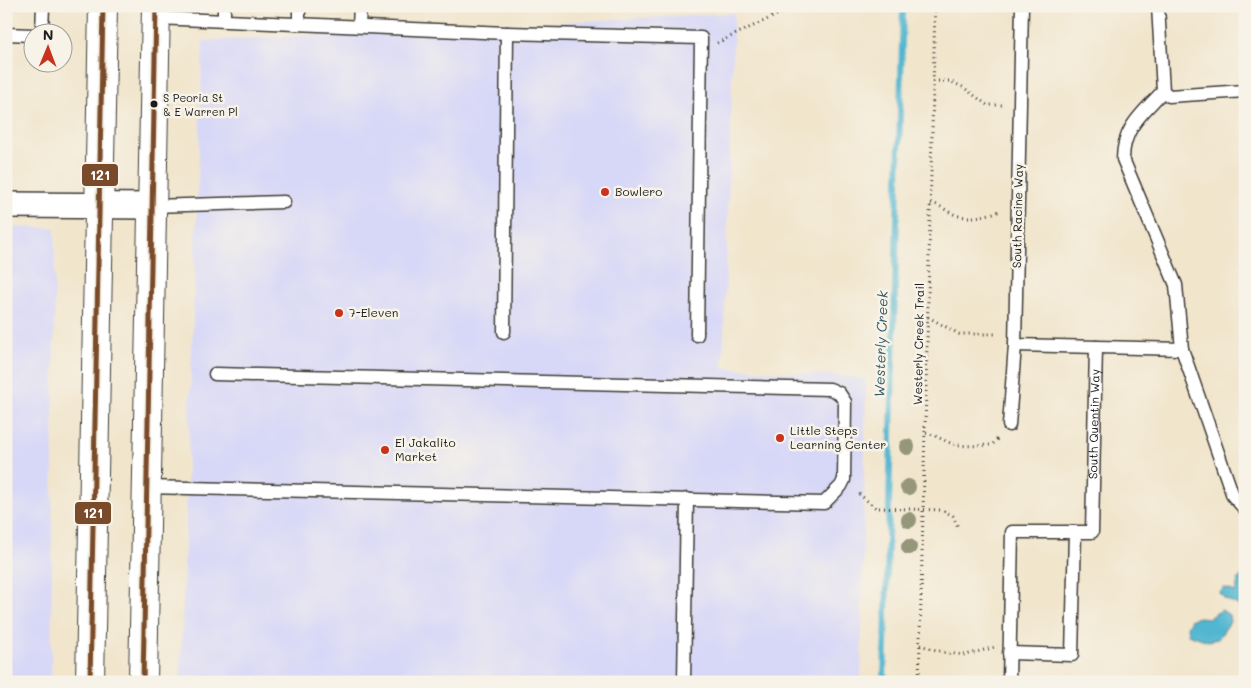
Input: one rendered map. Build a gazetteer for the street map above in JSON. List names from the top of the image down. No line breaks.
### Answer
{"streets":{"lane":["South Racine Way","South Quentin Way"],"path":["Westerly Creek Trail"]},"water":["Westerly Creek"],"places":["S Peoria St & E Warren Pl","Bowlero","7-Eleven","Little Steps Learning Center","El Jakalito Market"],"lines":["transit line 121"],"north":"top"}
